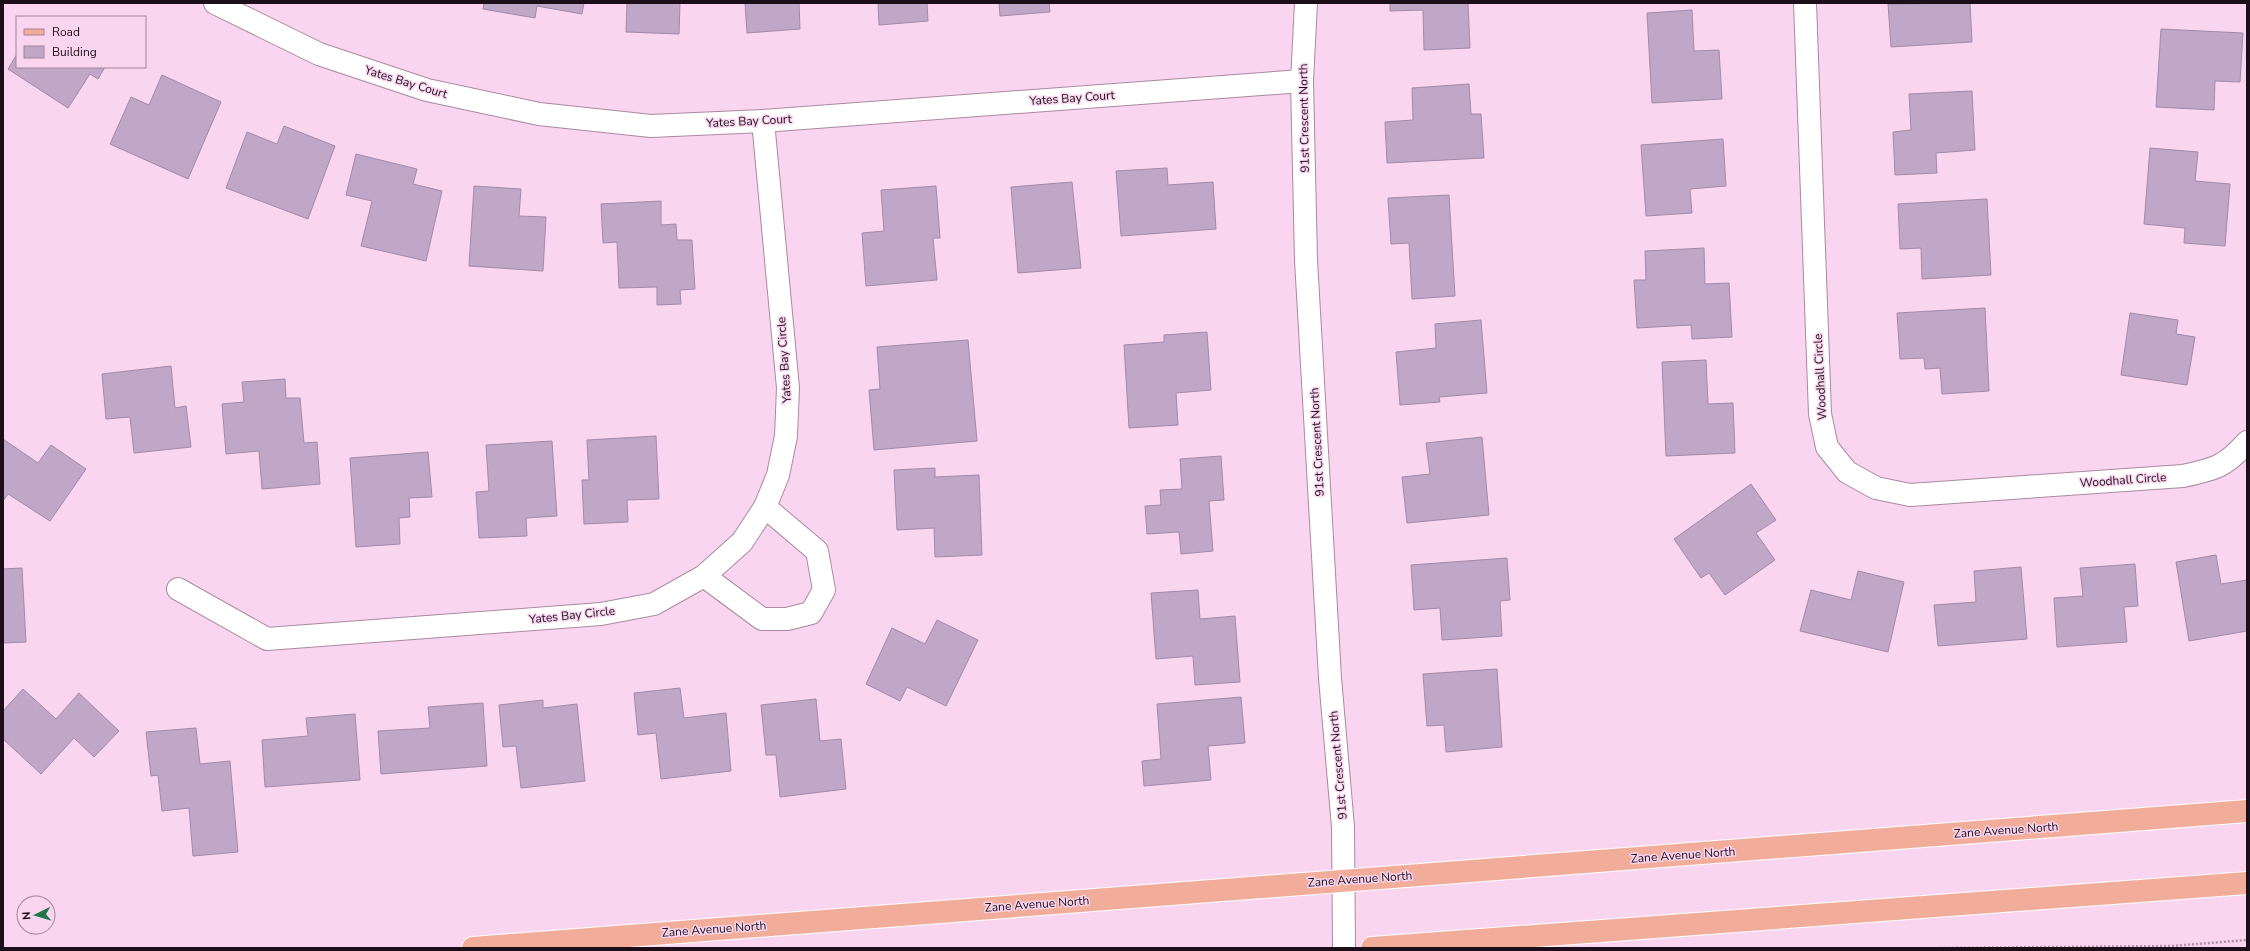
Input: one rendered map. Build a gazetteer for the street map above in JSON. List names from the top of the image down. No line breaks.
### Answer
{"streets":{"main road":["Zane Avenue North"],"street":["Yates Bay Court","91st Crescent North","Yates Bay Circle","Woodhall Circle"]},"crossings":[["Yates Bay Court","91st Crescent North"],["Yates Bay Court","Yates Bay Circle"],["91st Crescent North","Zane Avenue North"]],"legend":["Road","Building"],"north":"left"}
